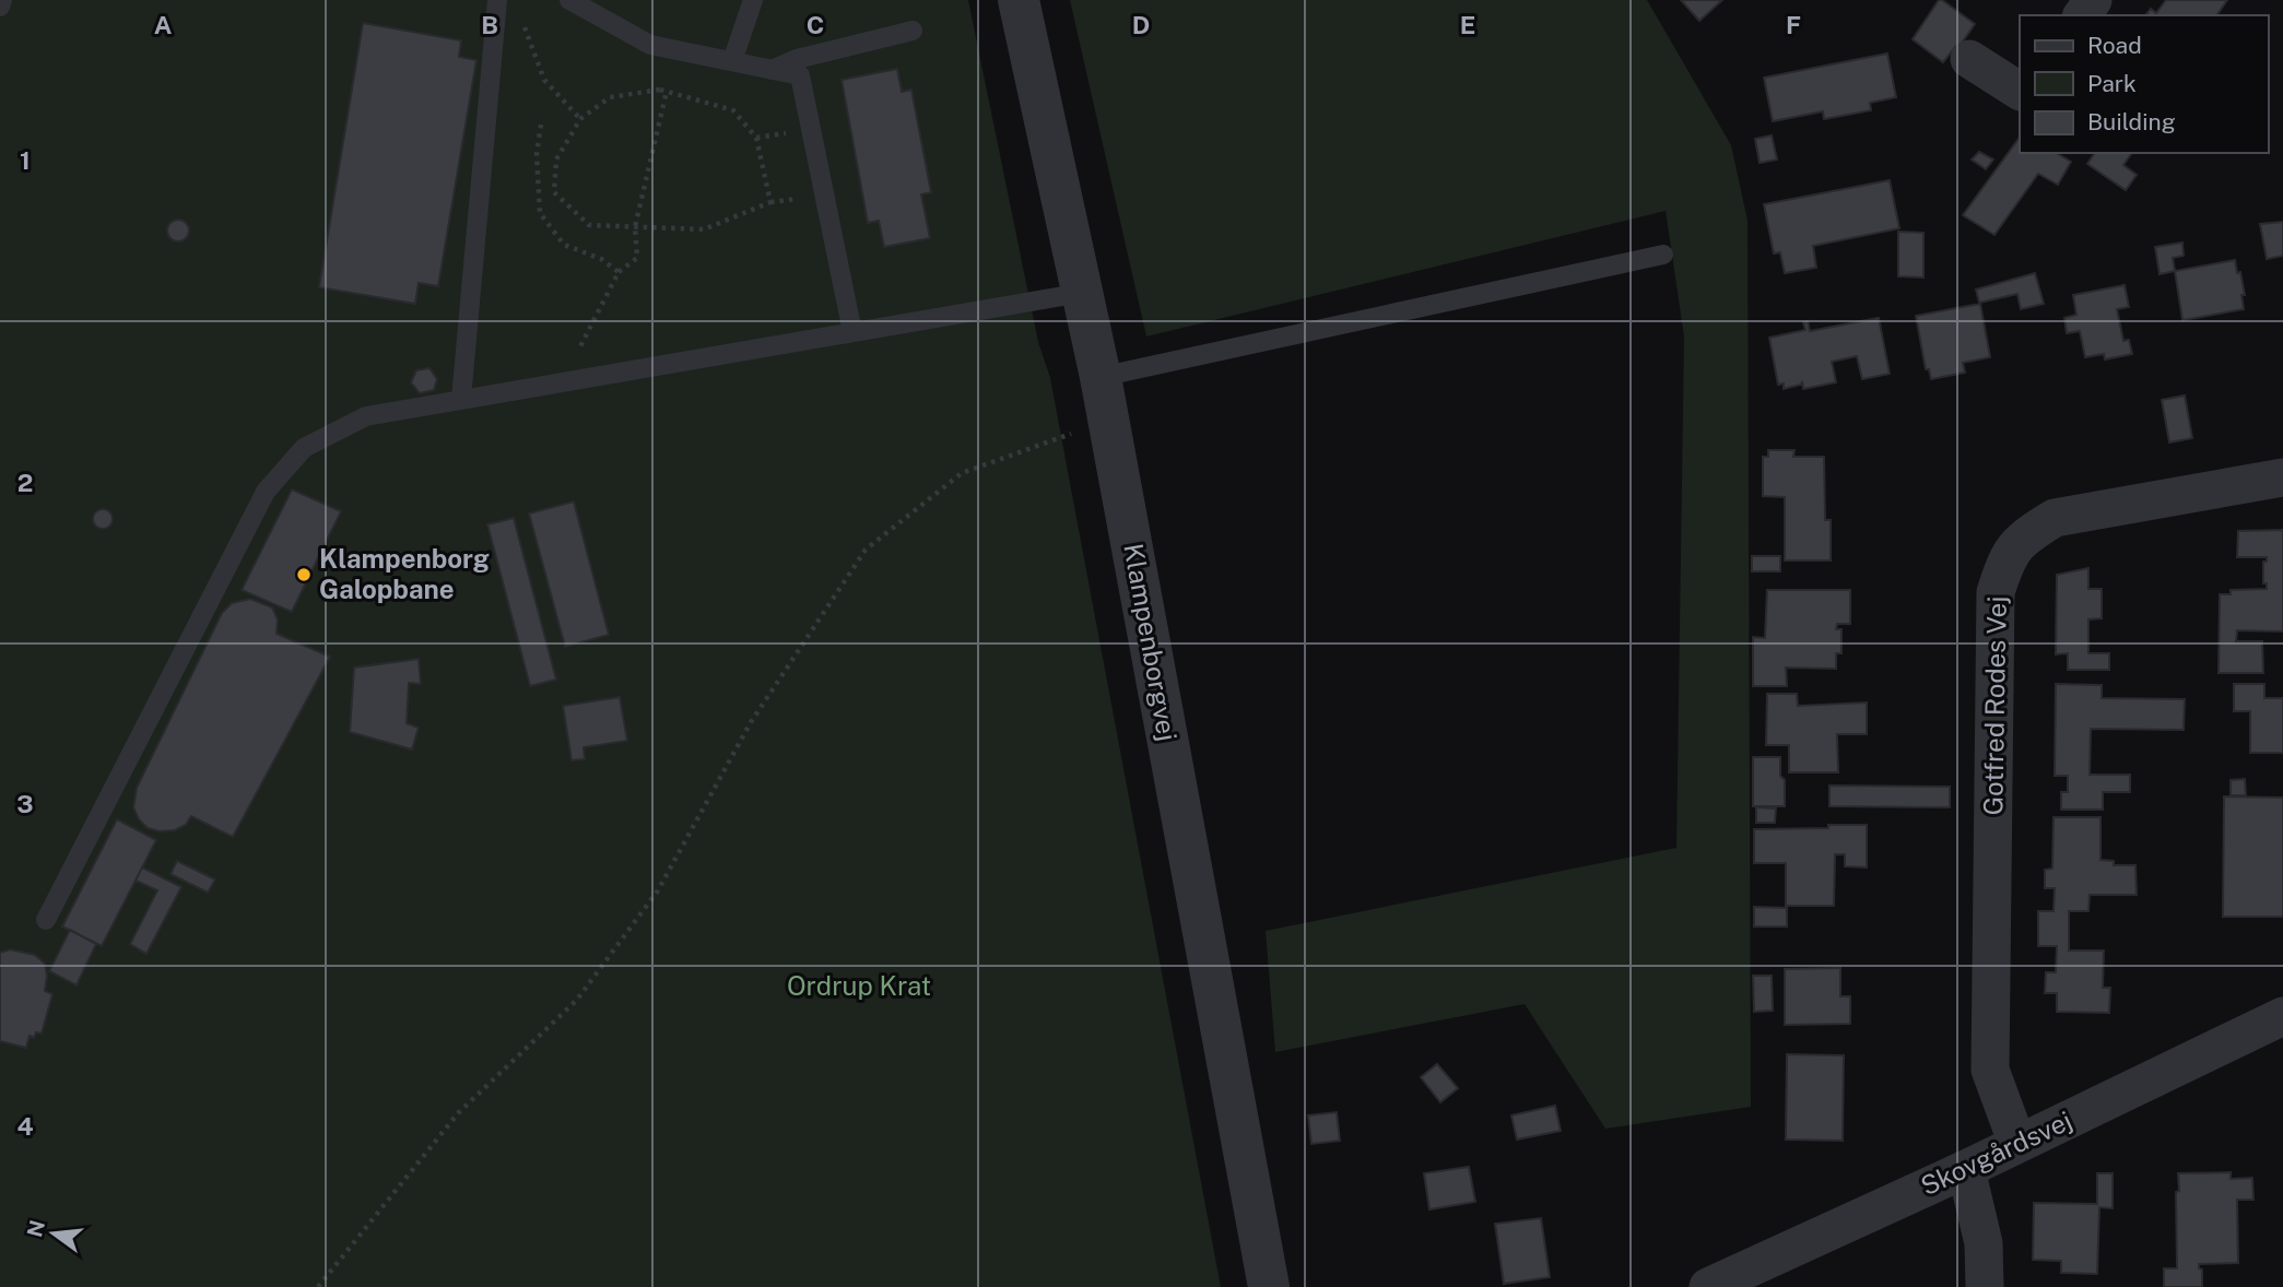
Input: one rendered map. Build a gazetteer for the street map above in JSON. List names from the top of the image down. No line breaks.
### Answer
{"streets":{"street":["Klampenborgvej","Gotfred Rodes Vej","Skovgårdsvej"]},"crossings":[["Gotfred Rodes Vej","Skovgårdsvej"]],"parks":["Ordrup Krat"],"places":["Klampenborg Galopbane"],"legend":["Road","Park","Building"],"north":"left","grid":{"columns":["A","B","C","D","E","F"],"rows":["1","2","3","4"]}}
